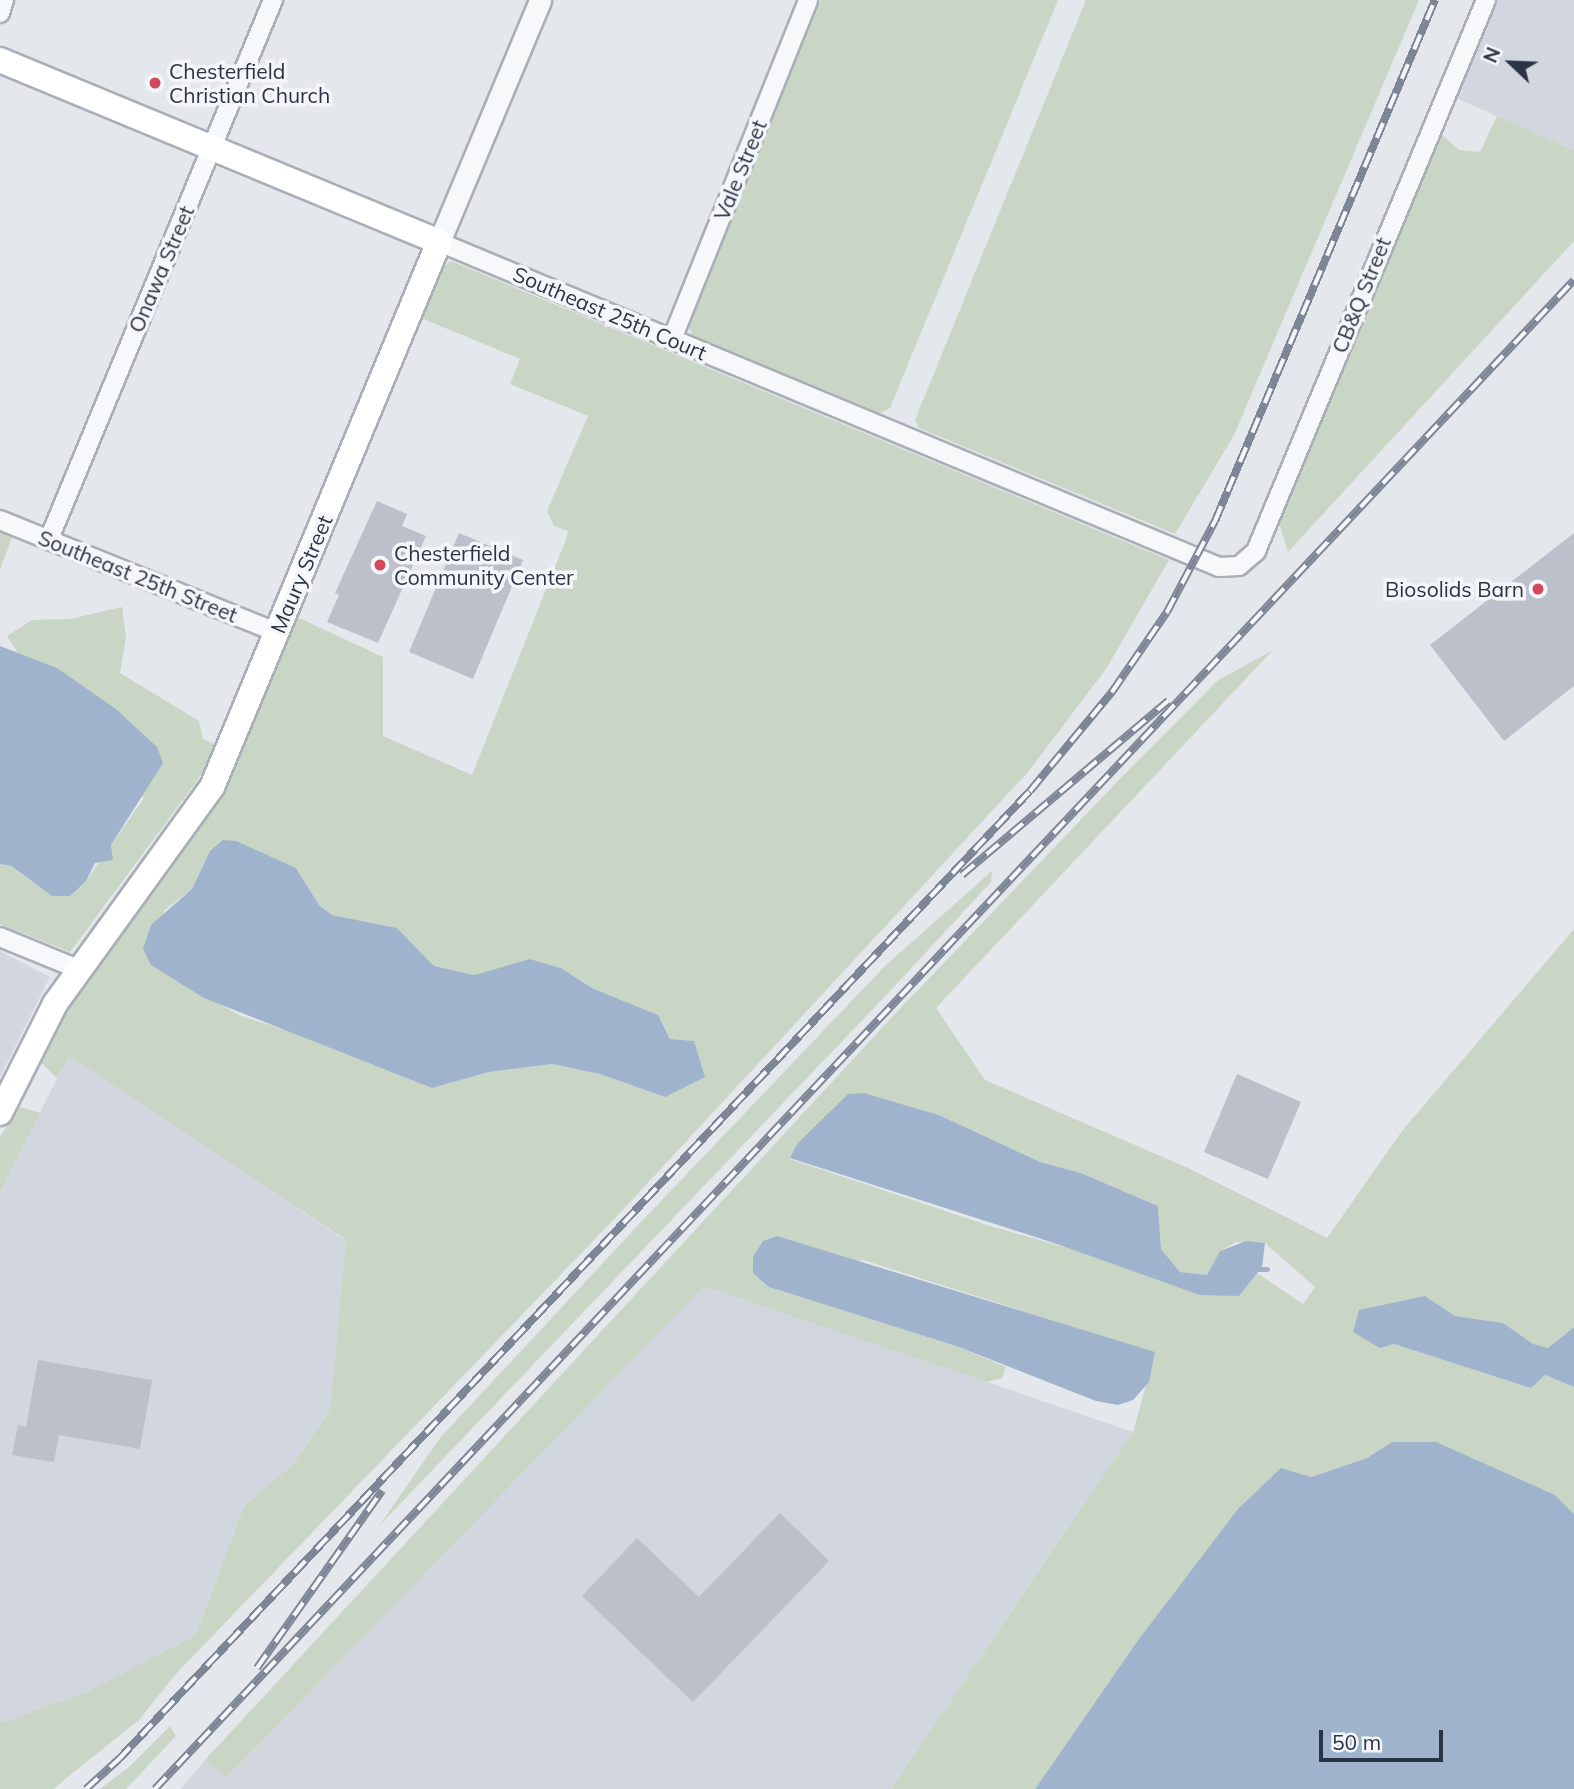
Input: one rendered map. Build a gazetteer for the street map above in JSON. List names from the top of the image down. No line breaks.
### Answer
{"streets":{"main road":["Southeast 25th Court","Maury Street"],"street":["Vale Street","Onawa Street","CB&Q Street","Southeast 25th Street"]},"crossings":[["Vale Street","Southeast 25th Court"],["Onawa Street","Southeast 25th Court"],["Onawa Street","Southeast 25th Street"],["CB&Q Street","Southeast 25th Court"],["Southeast 25th Court","Maury Street"],["Maury Street","Southeast 25th Street"]],"places":["Chesterfield Christian Church","Chesterfield Community Center","Biosolids Barn"],"scale_bar":"50 m","north":"top left"}
